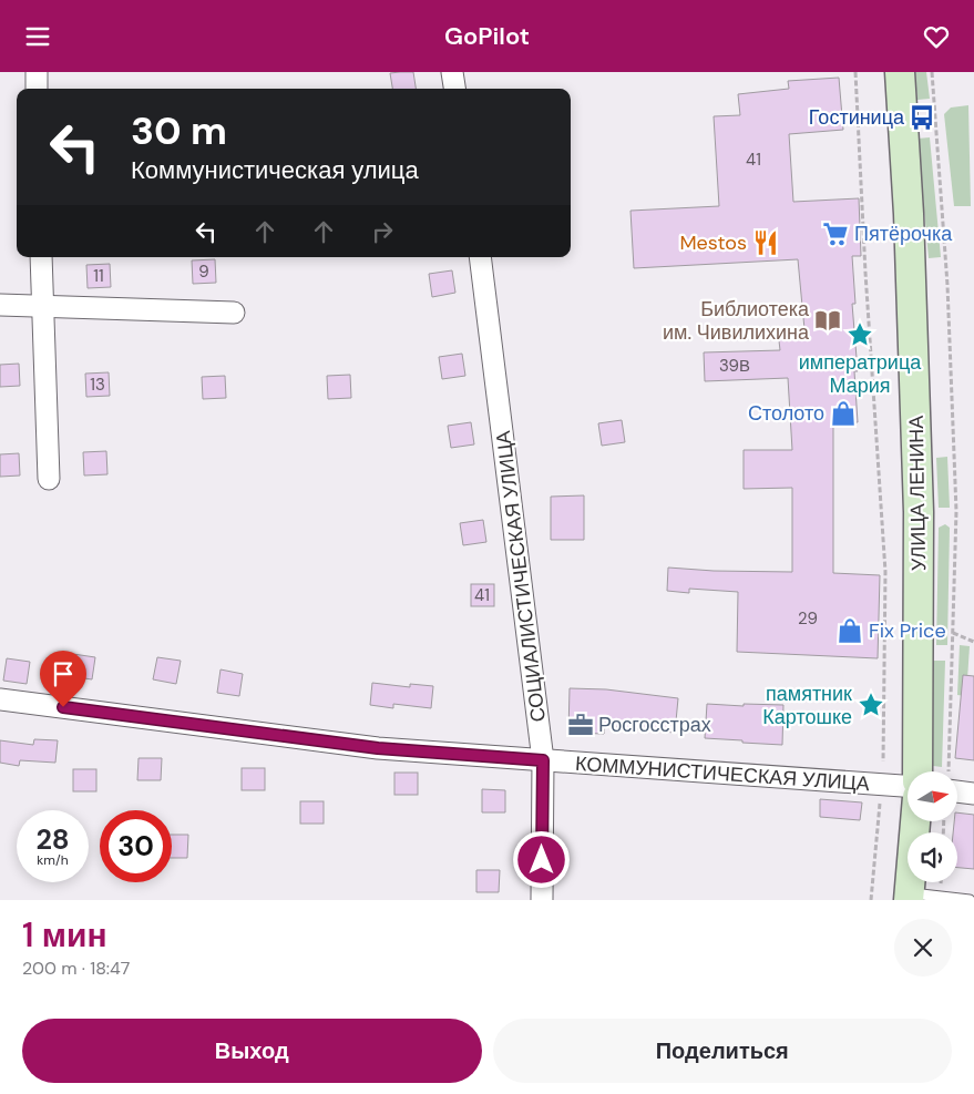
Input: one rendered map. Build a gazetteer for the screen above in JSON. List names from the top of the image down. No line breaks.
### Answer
{"streets":{"main road":["УЛИЦА ЛЕНИНА"],"street":["СОЦИАЛИСТИЧЕСКАЯ УЛИЦА","КОММУНИСТИЧЕСКАЯ УЛИЦА"]},"crossings":[["СОЦИАЛИСТИЧЕСКАЯ УЛИЦА","КОММУНИСТИЧЕСКАЯ УЛИЦА"]],"places":{"bus stop":["Гостиница"],"supermarket":["Пятёрочка"],"restaurant":["Mestos"],"library":["Библиотека им. Чивилихина"],"place":["императрица Мария","памятник Картошке"],"shop":["Столото","Fix Price"],"office":["Росгосстрах"]},"house_numbers":["41","9","11","39В","13","41","29"],"north":"right","page":{"header":"GoPilot","turn":["30 m","Коммунистическая улица"],"speed":"28 km/h","limit":"30","heading":["1 мин","200 m · 18:47"],"buttons":["Выход","Поделиться"]}}
